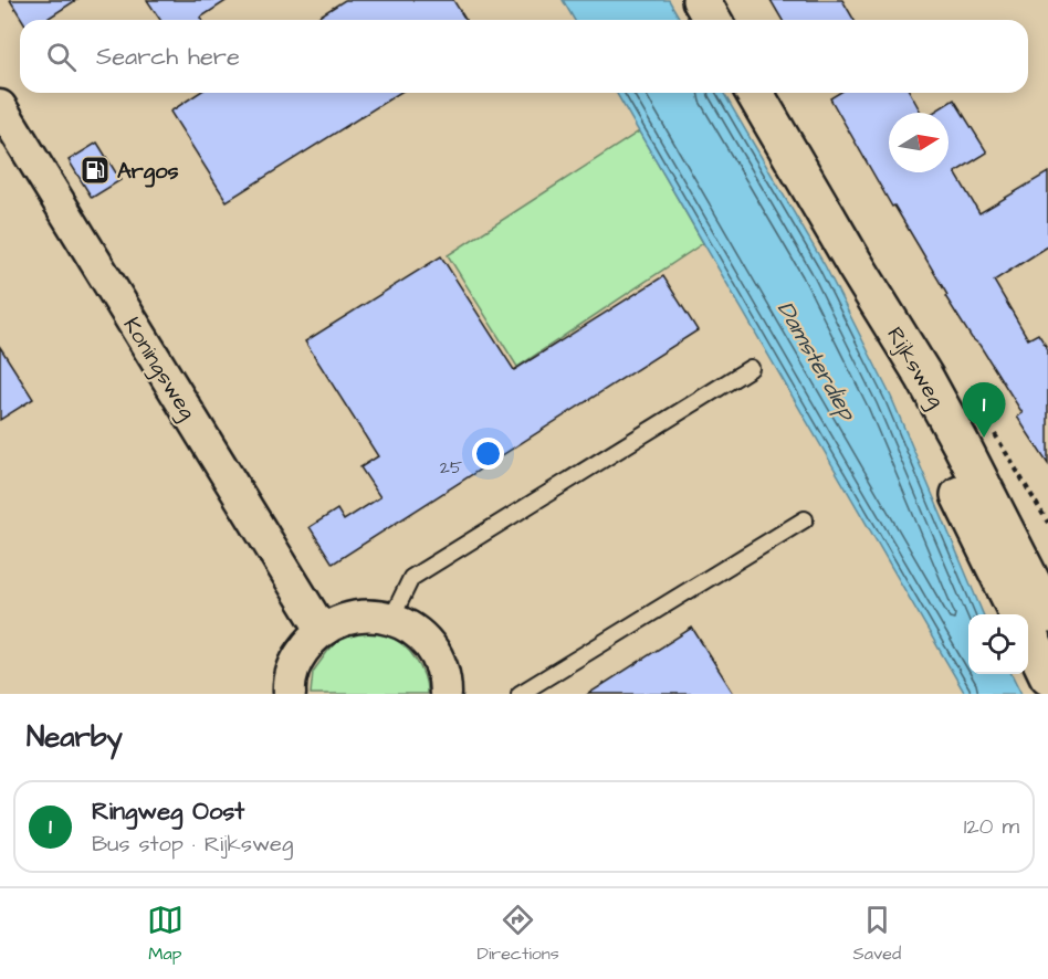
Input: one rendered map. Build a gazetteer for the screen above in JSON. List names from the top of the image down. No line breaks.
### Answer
{"streets":{"main road":["Rijksweg"],"street":["Koningsweg"]},"water":["Damsterdiep"],"places":{"fuel station":["Argos"]},"house_numbers":["25"],"north":"right","page":{"search":"Search here","pins":"1","heading":"Nearby","list":[{"mark":"1","name":"Ringweg Oost","note":"Bus stop · Rijksweg","value":"120 m"}],"nav":["Map","Directions","Saved"]}}
